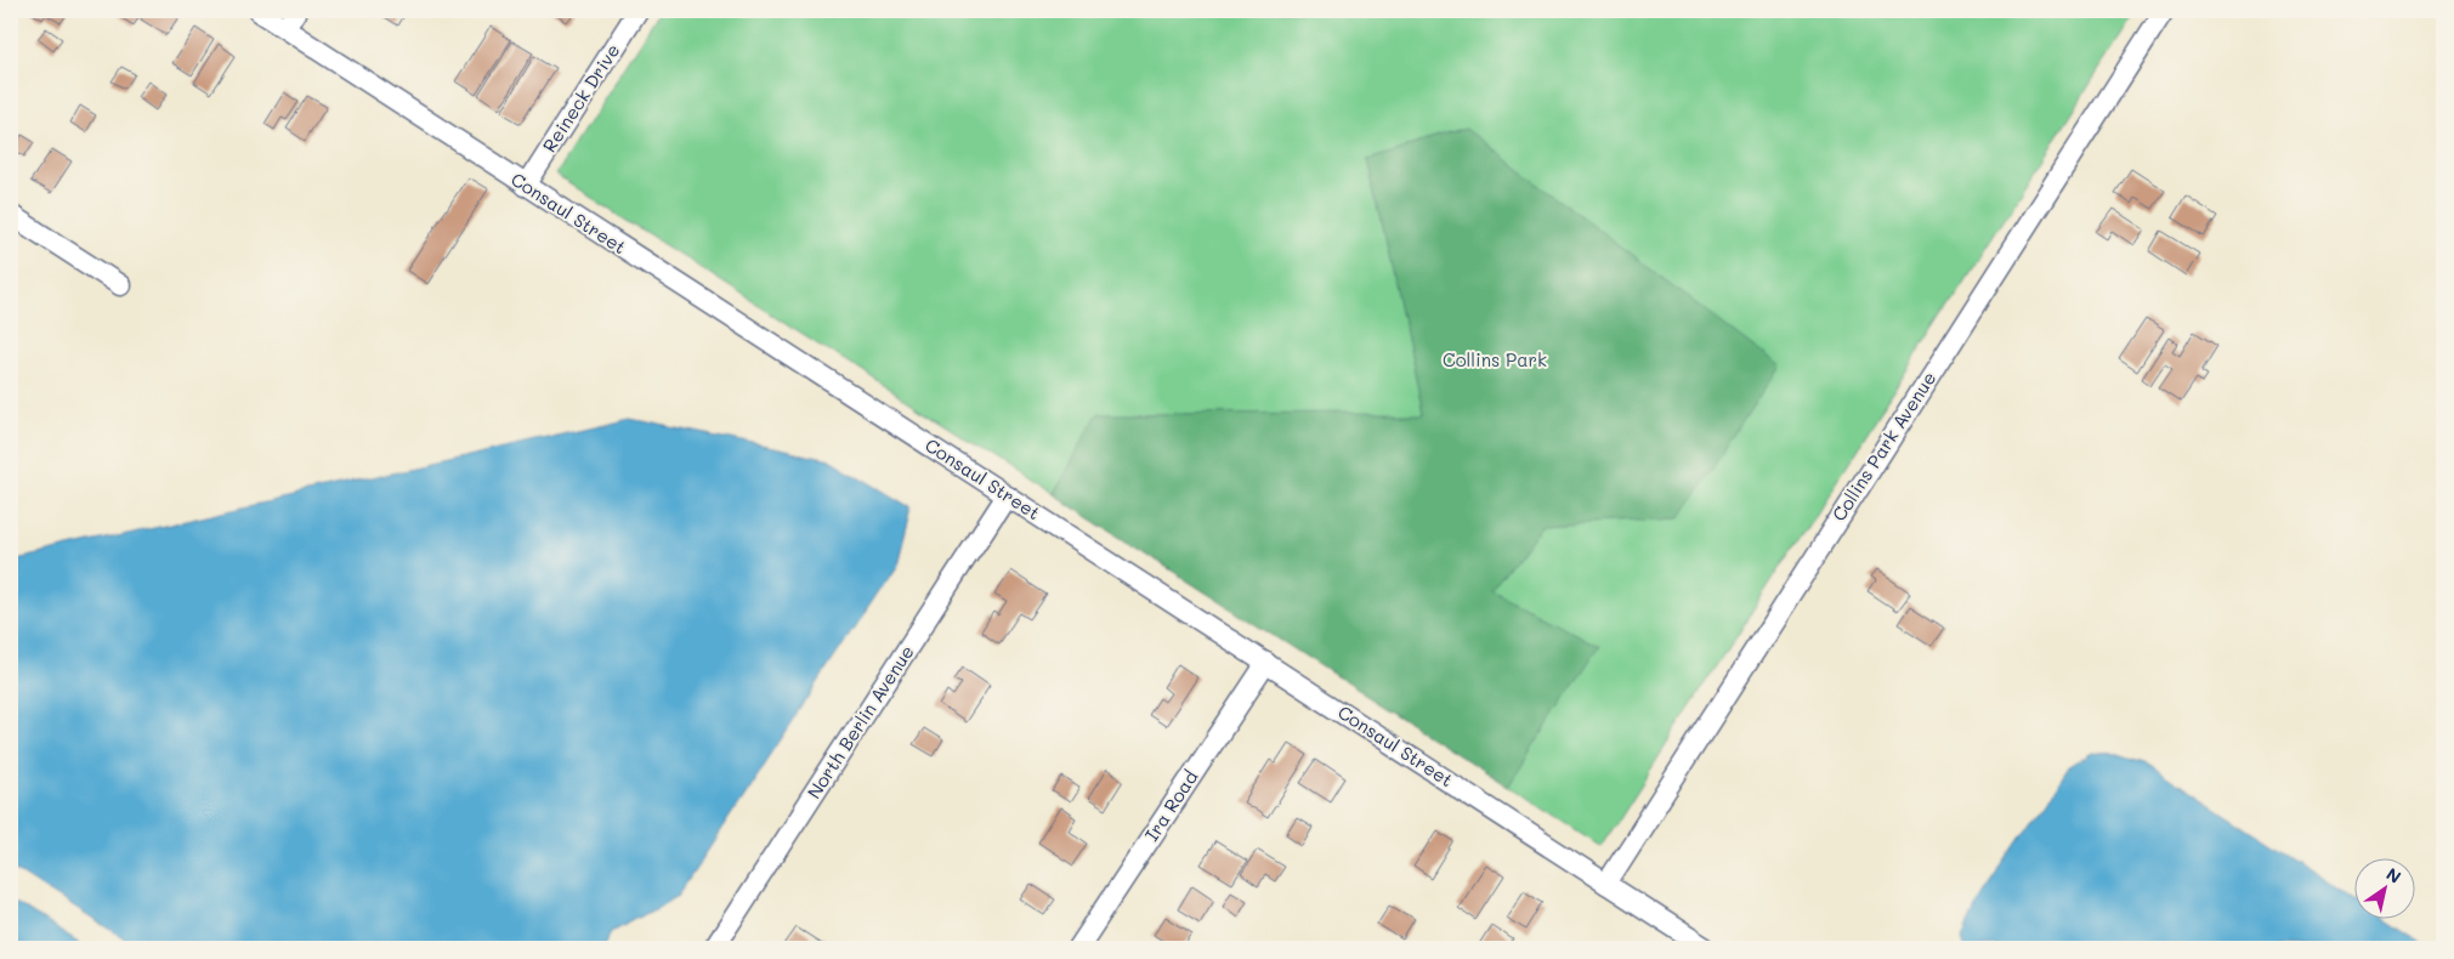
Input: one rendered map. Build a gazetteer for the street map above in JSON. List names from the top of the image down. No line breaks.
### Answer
{"streets":{"street":["Reineck Drive","Consaul Street","Collins Park Avenue","North Berlin Avenue","Ira Road"]},"crossings":[["Reineck Drive","Consaul Street"],["Consaul Street","Collins Park Avenue"],["Consaul Street","North Berlin Avenue"],["Consaul Street","Ira Road"]],"parks":["Collins Park"],"north":"top right"}
